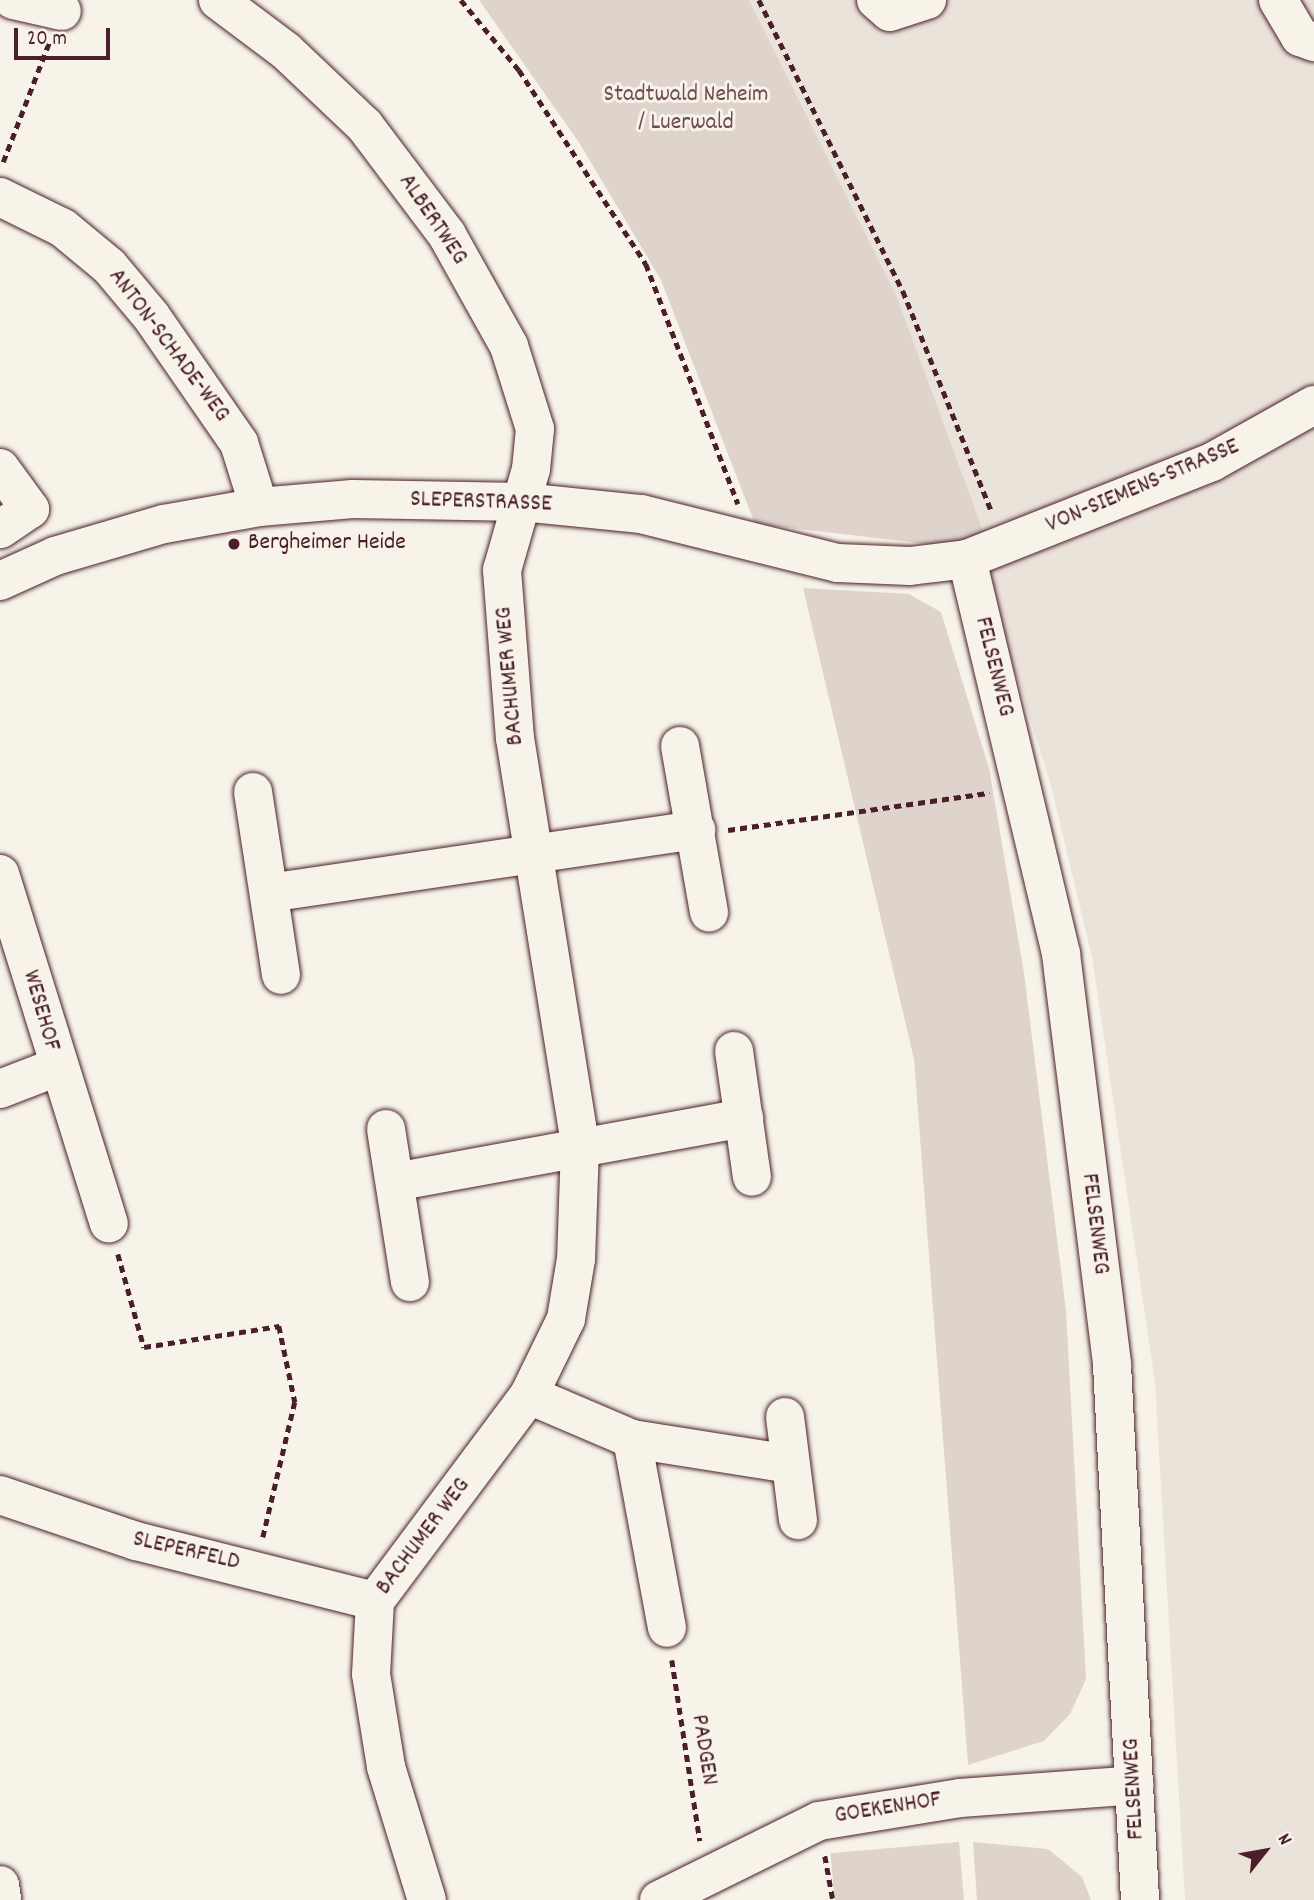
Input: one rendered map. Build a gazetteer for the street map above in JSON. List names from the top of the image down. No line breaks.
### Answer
{"streets":{"street":["ALBERTWEG","ANTON-SCHADE-WEG","VON-SIEMENS-STRASSE","SLEPERSTRASSE","FELSENWEG","BACHUMER WEG","WESEHOF","SLEPERFELD","GOEKENHOF"],"path":["PADGEN"]},"crossings":[["ALBERTWEG","SLEPERSTRASSE"],["ALBERTWEG","BACHUMER WEG"],["ANTON-SCHADE-WEG","SLEPERSTRASSE"],["VON-SIEMENS-STRASSE","SLEPERSTRASSE"],["VON-SIEMENS-STRASSE","FELSENWEG"],["SLEPERSTRASSE","FELSENWEG"],["SLEPERSTRASSE","BACHUMER WEG"],["FELSENWEG","GOEKENHOF"],["BACHUMER WEG","SLEPERFELD"],["PADGEN","GOEKENHOF"]],"parks":["Stadtwald Neheim / Luerwald"],"places":["Bergheimer Heide"],"scale_bar":"20 m","north":"top right"}
